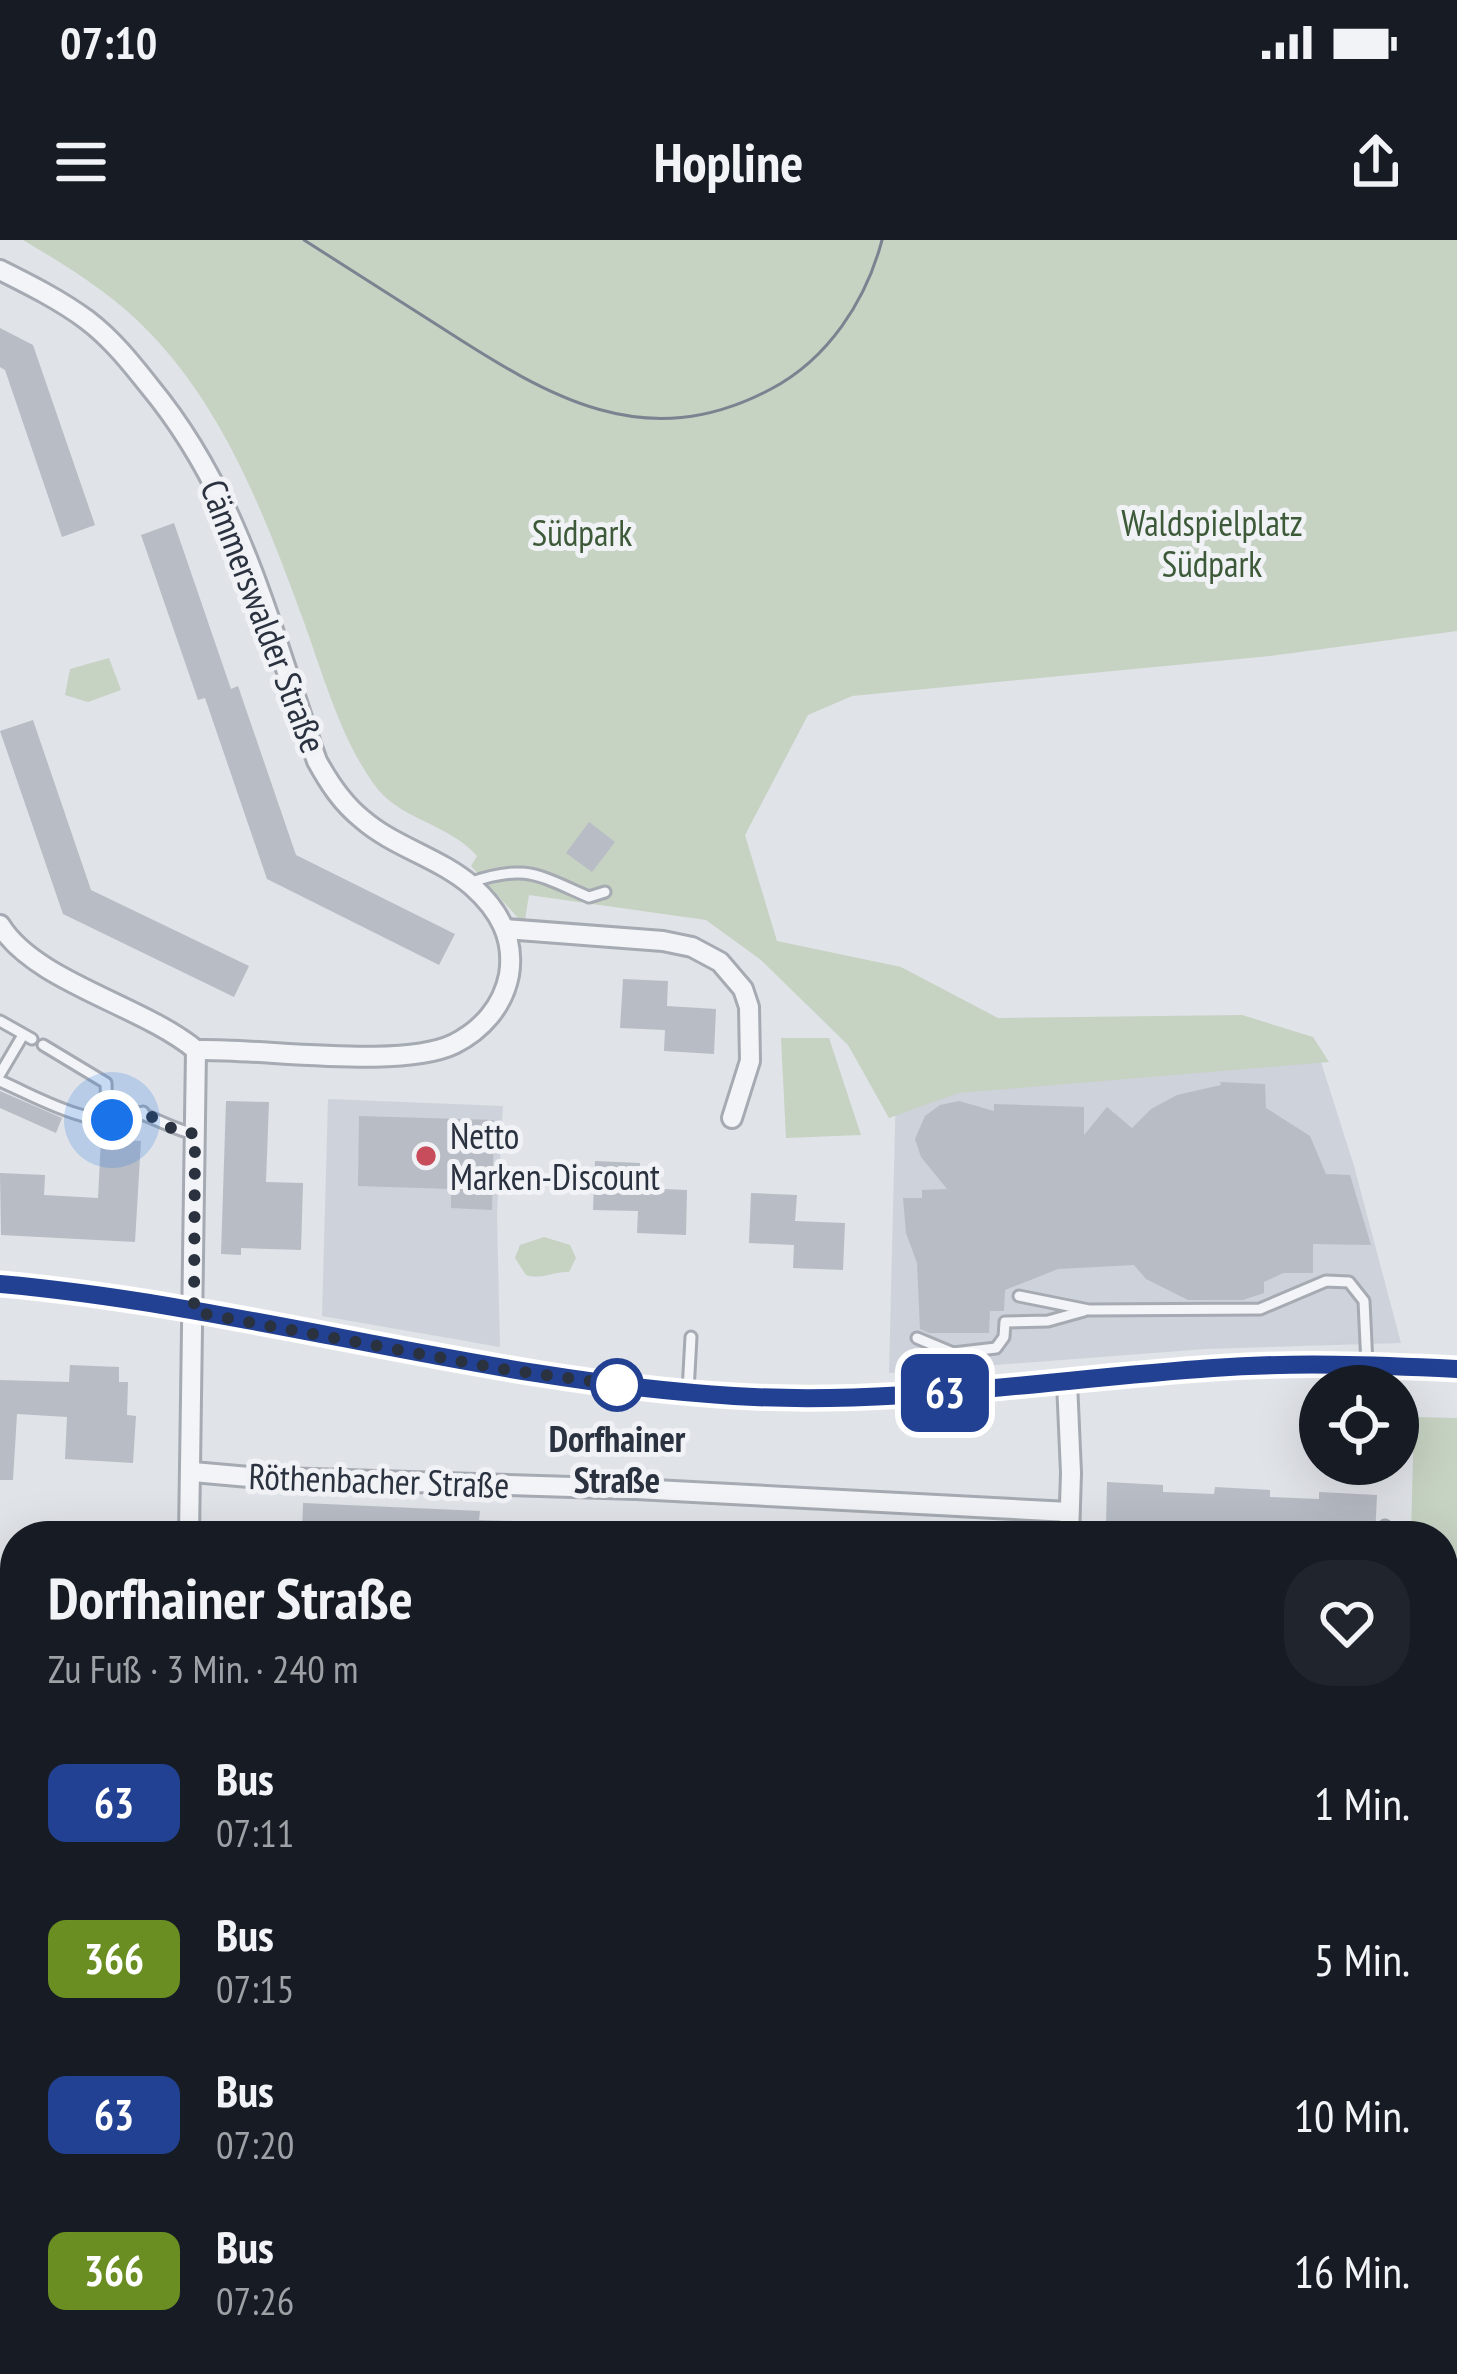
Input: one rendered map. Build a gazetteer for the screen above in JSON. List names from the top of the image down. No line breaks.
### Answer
{"streets":{"street":["Cämmerswalder Straße","Röthenbacher Straße"]},"parks":["Waldspielplatz Südpark","Südpark"],"places":["Netto Marken-Discount","Dorfhainer Straße"],"lines":["bus line 63"],"page":{"status":"07:10","header":"Hopline","on_map":"63","heading":["Dorfhainer Straße","Zu Fuß · 3 Min. · 240 m"],"list":[{"mark":"63","name":"Bus","note":"07:11","value":"1 Min."},{"mark":"366","name":"Bus","note":"07:15","value":"5 Min."},{"mark":"63","name":"Bus","note":"07:20","value":"10 Min."},{"mark":"366","name":"Bus","note":"07:26","value":"16 Min."}]}}
